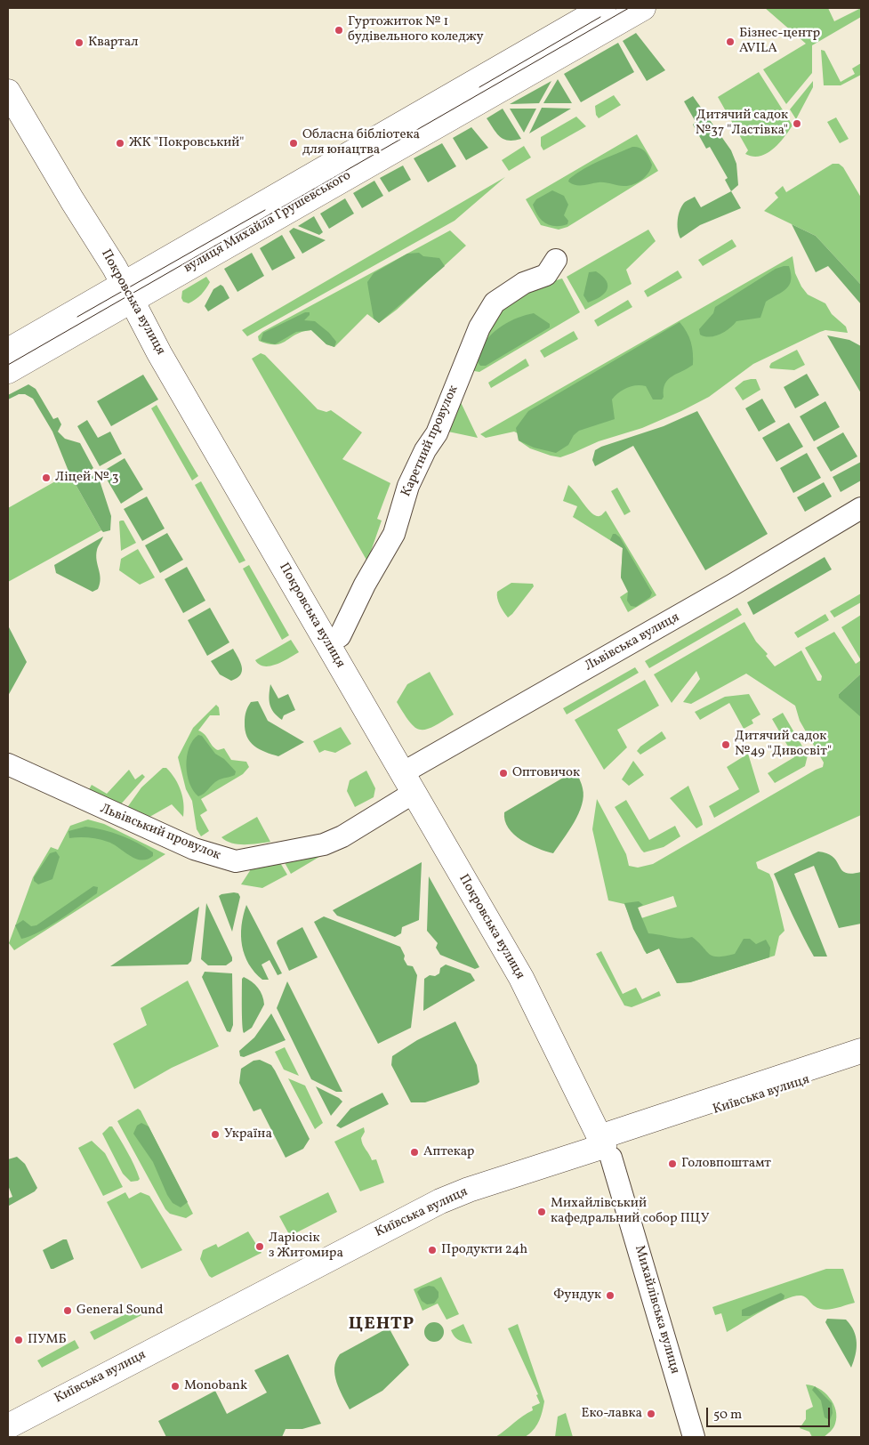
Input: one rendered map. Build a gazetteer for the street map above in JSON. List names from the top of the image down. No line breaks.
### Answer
{"streets":{"main road":["вулиця Михайла Грушевського","Покровська вулиця","Київська вулиця"],"street":["Каретний провулок","Львівська вулиця","Львівський провулок","Михайлівська вулиця"]},"crossings":[["вулиця Михайла Грушевського","Покровська вулиця"],["Покровська вулиця","Каретний провулок"],["Покровська вулиця","Львівська вулиця"],["Покровська вулиця","Львівський провулок"],["Покровська вулиця","Київська вулиця"],["Покровська вулиця","Михайлівська вулиця"],["Львівська вулиця","Львівський провулок"],["Київська вулиця","Михайлівська вулиця"]],"districts":["ЦЕНТР"],"places":["Гуртожиток № 1 будівельного коледжу","Бізнес-центр AVILA","Квартал","Дитячий садок №37 \"Ластівка\"","ЖК \"Покровський\"","Обласна бібліотека для юнацтва","Ліцей № 3","Дитячий садок №49 \"Дивосвіт\"","Оптовичок","Україна","Аптекар","Головпоштамт","Михайлівський кафедральний собор ПЦУ","Ларіосік з Житомира","Продукти 24h","Фундук","General Sound","ПУМБ","Monobank","Еко-лавка"],"scale_bar":"50 m"}
